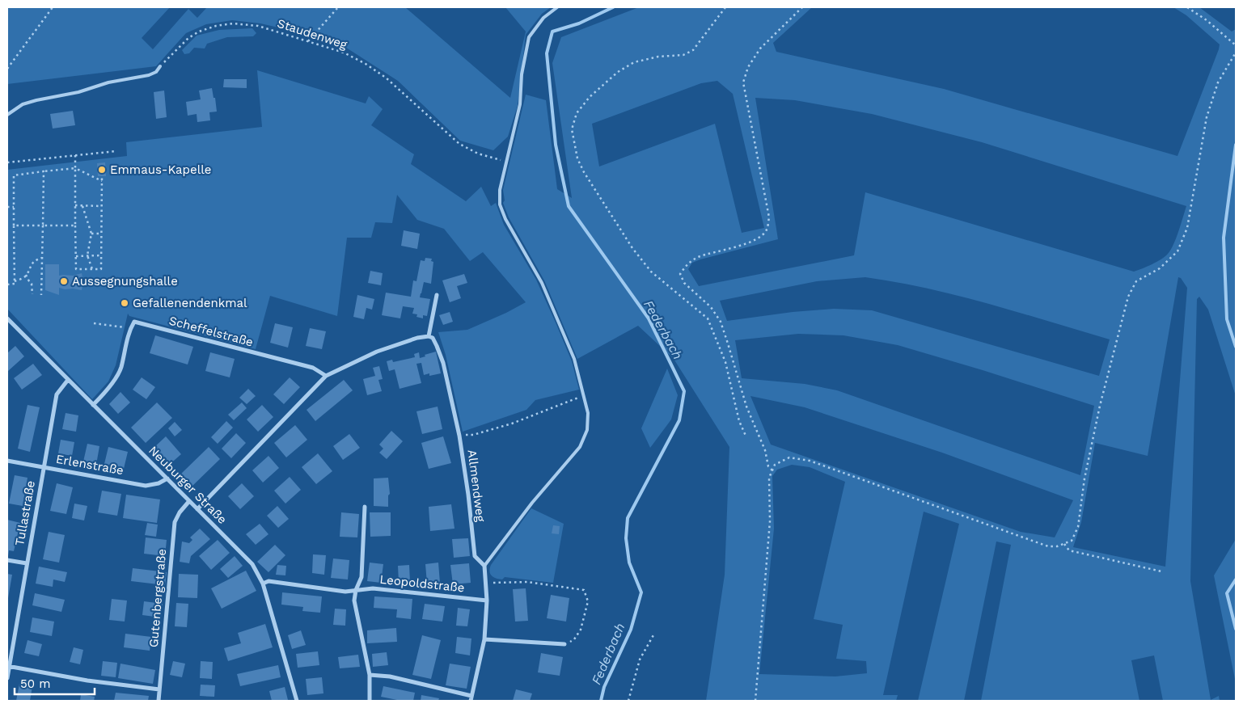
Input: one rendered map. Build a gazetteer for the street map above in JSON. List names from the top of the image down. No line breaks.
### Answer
{"streets":{"street":["Scheffelstraße","Erlenstraße","Neuburger Straße","Allmendweg","Tullastraße","Leopoldstraße","Gutenbergstraße"],"path":["Staudenweg"]},"crossings":[["Erlenstraße","Neuburger Straße"],["Erlenstraße","Tullastraße"],["Neuburger Straße","Tullastraße"],["Neuburger Straße","Leopoldstraße"],["Neuburger Straße","Gutenbergstraße"]],"water":["Federbach"],"places":["Emmaus-Kapelle","Aussegnungshalle","Gefallenendenkmal"],"scale_bar":"50 m"}
